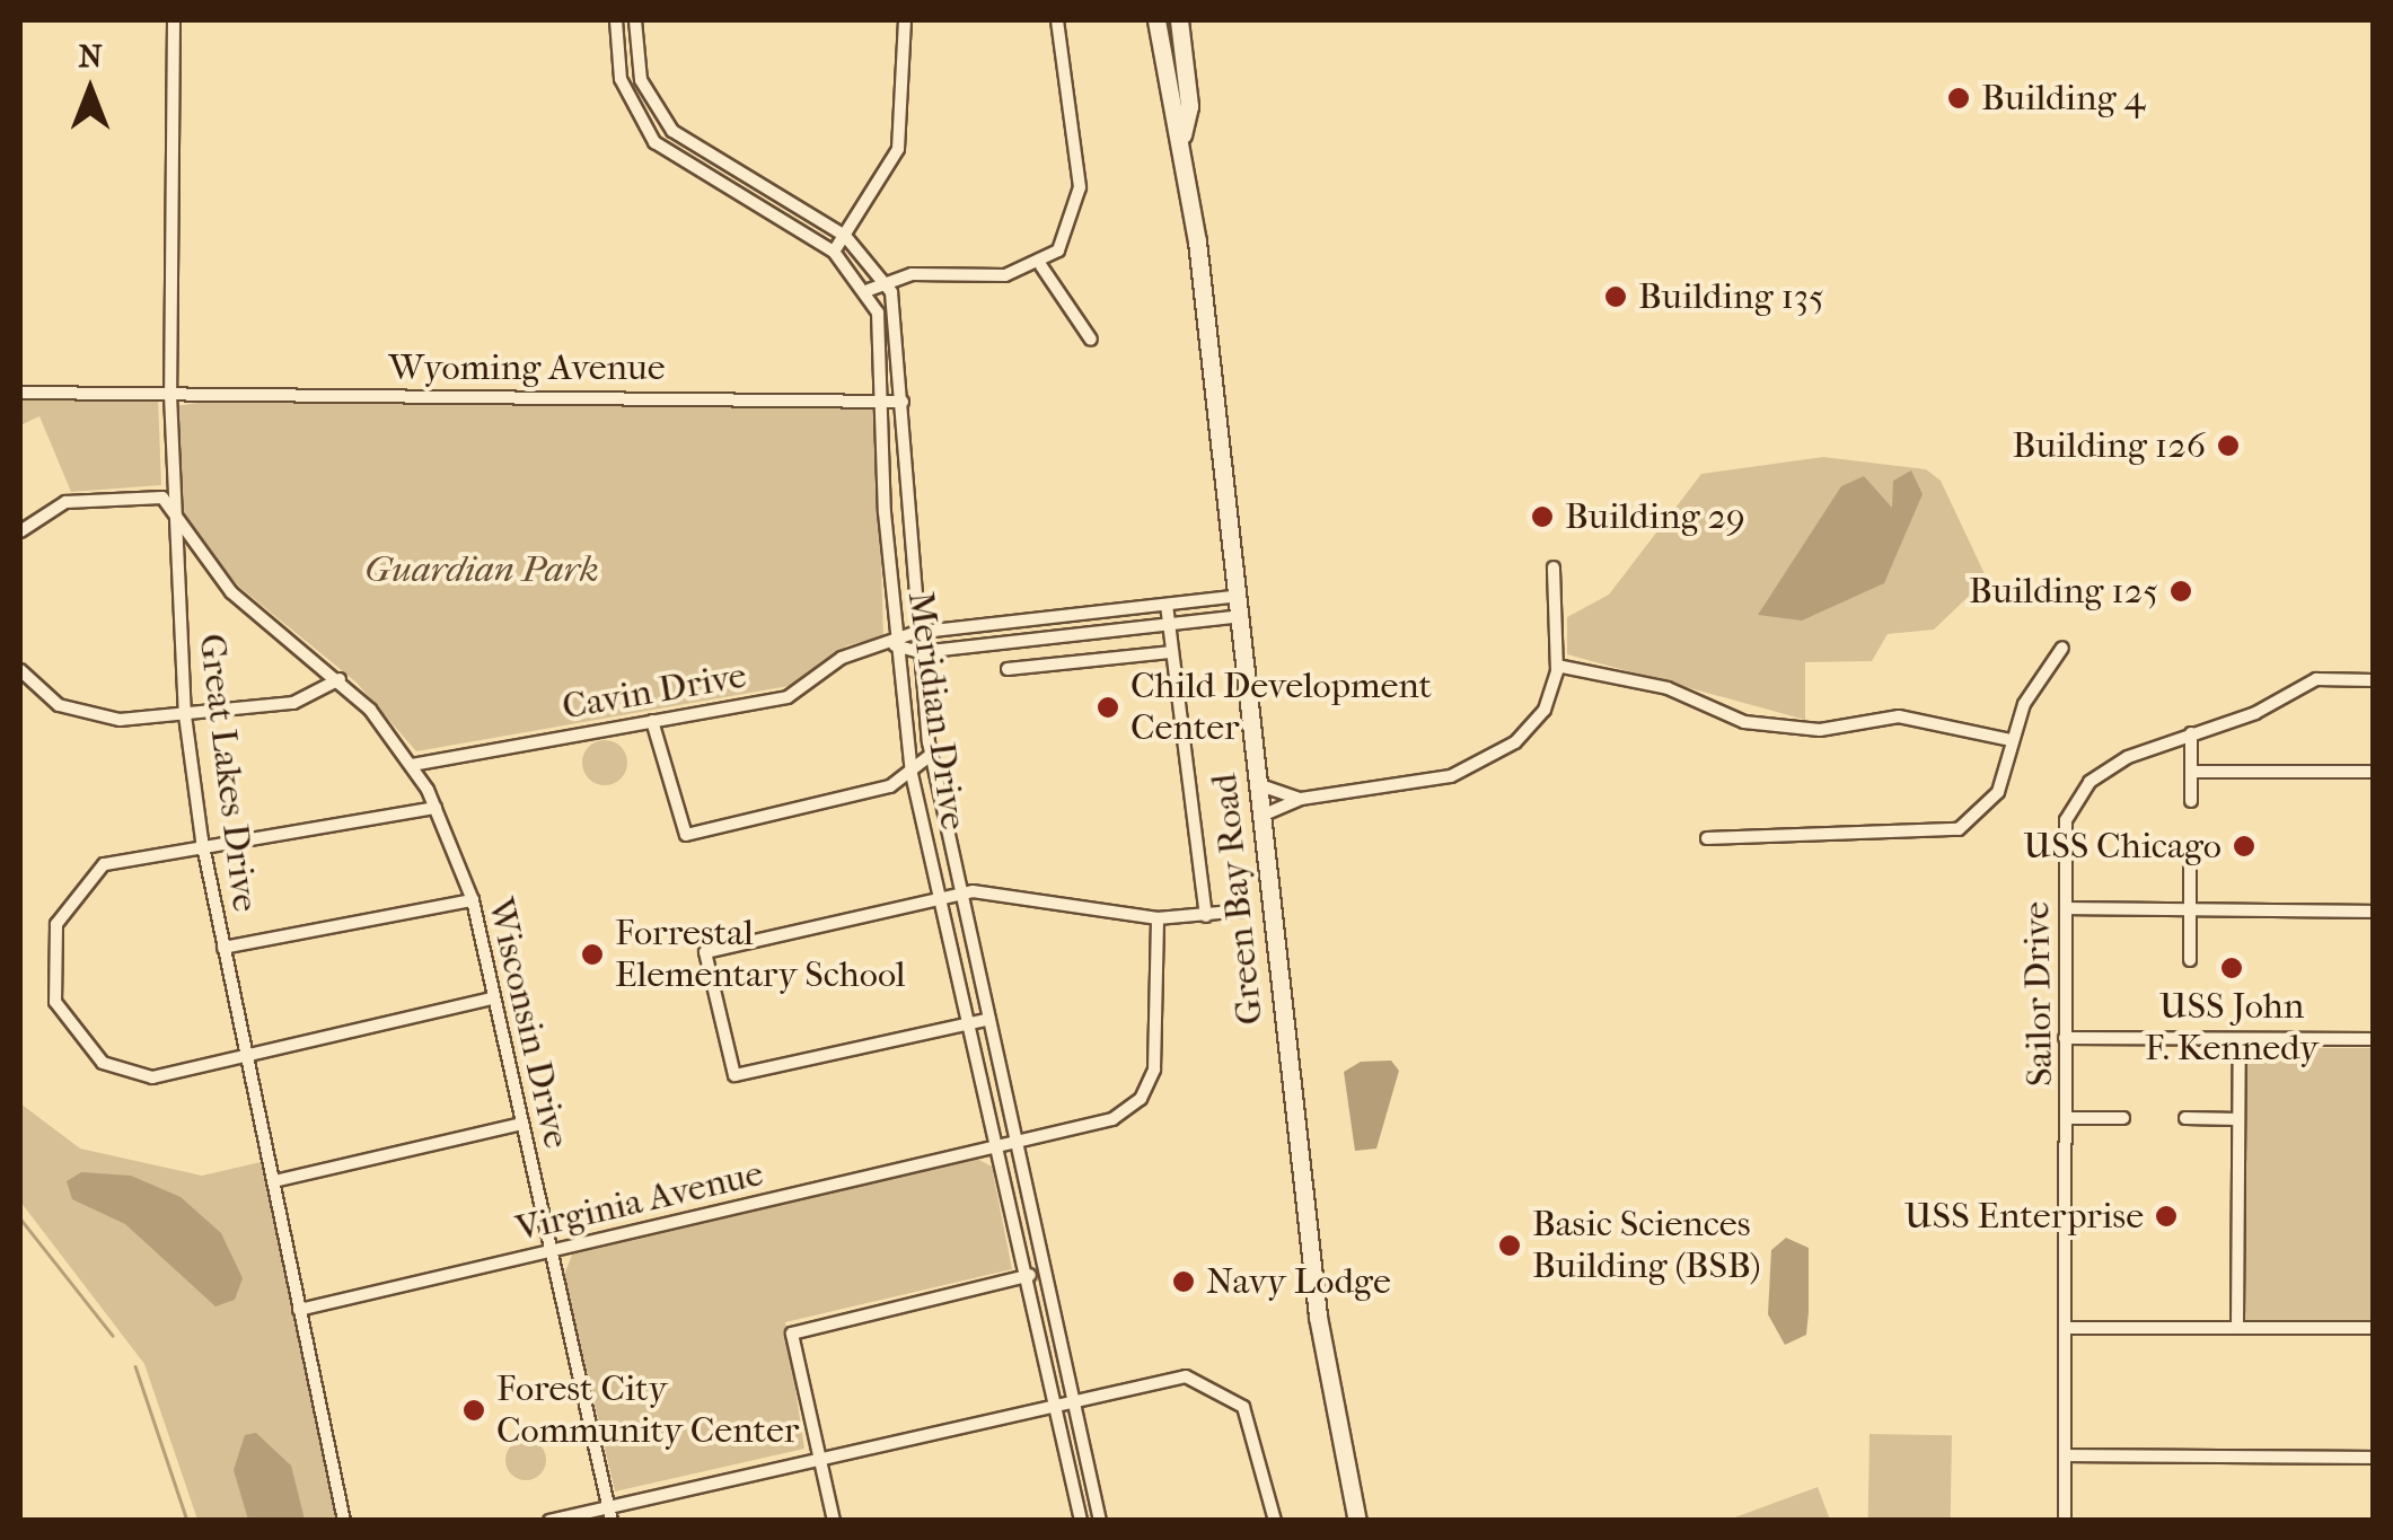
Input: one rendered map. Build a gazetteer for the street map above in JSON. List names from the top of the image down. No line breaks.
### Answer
{"streets":{"main road":["Green Bay Road"],"street":["Wyoming Avenue","Cavin Drive","Meridian Drive","Great Lakes Drive","Sailor Drive","Wisconsin Drive","Virginia Avenue"]},"crossings":[["Wyoming Avenue","Meridian Drive"],["Wyoming Avenue","Great Lakes Drive"],["Cavin Drive","Meridian Drive"],["Cavin Drive","Green Bay Road"],["Cavin Drive","Wisconsin Drive"],["Meridian Drive","Virginia Avenue"],["Great Lakes Drive","Wisconsin Drive"],["Great Lakes Drive","Virginia Avenue"],["Wisconsin Drive","Virginia Avenue"]],"parks":["Guardian Park"],"places":["Building 4","Building 135","Building 126","Building 29","Building 125","Child Development Center","USS Chicago","Forrestal Elementary School","USS John F. Kennedy","USS Enterprise","Basic Sciences Building (BSB)","Navy Lodge","Forest City Community Center"],"north":"top"}
